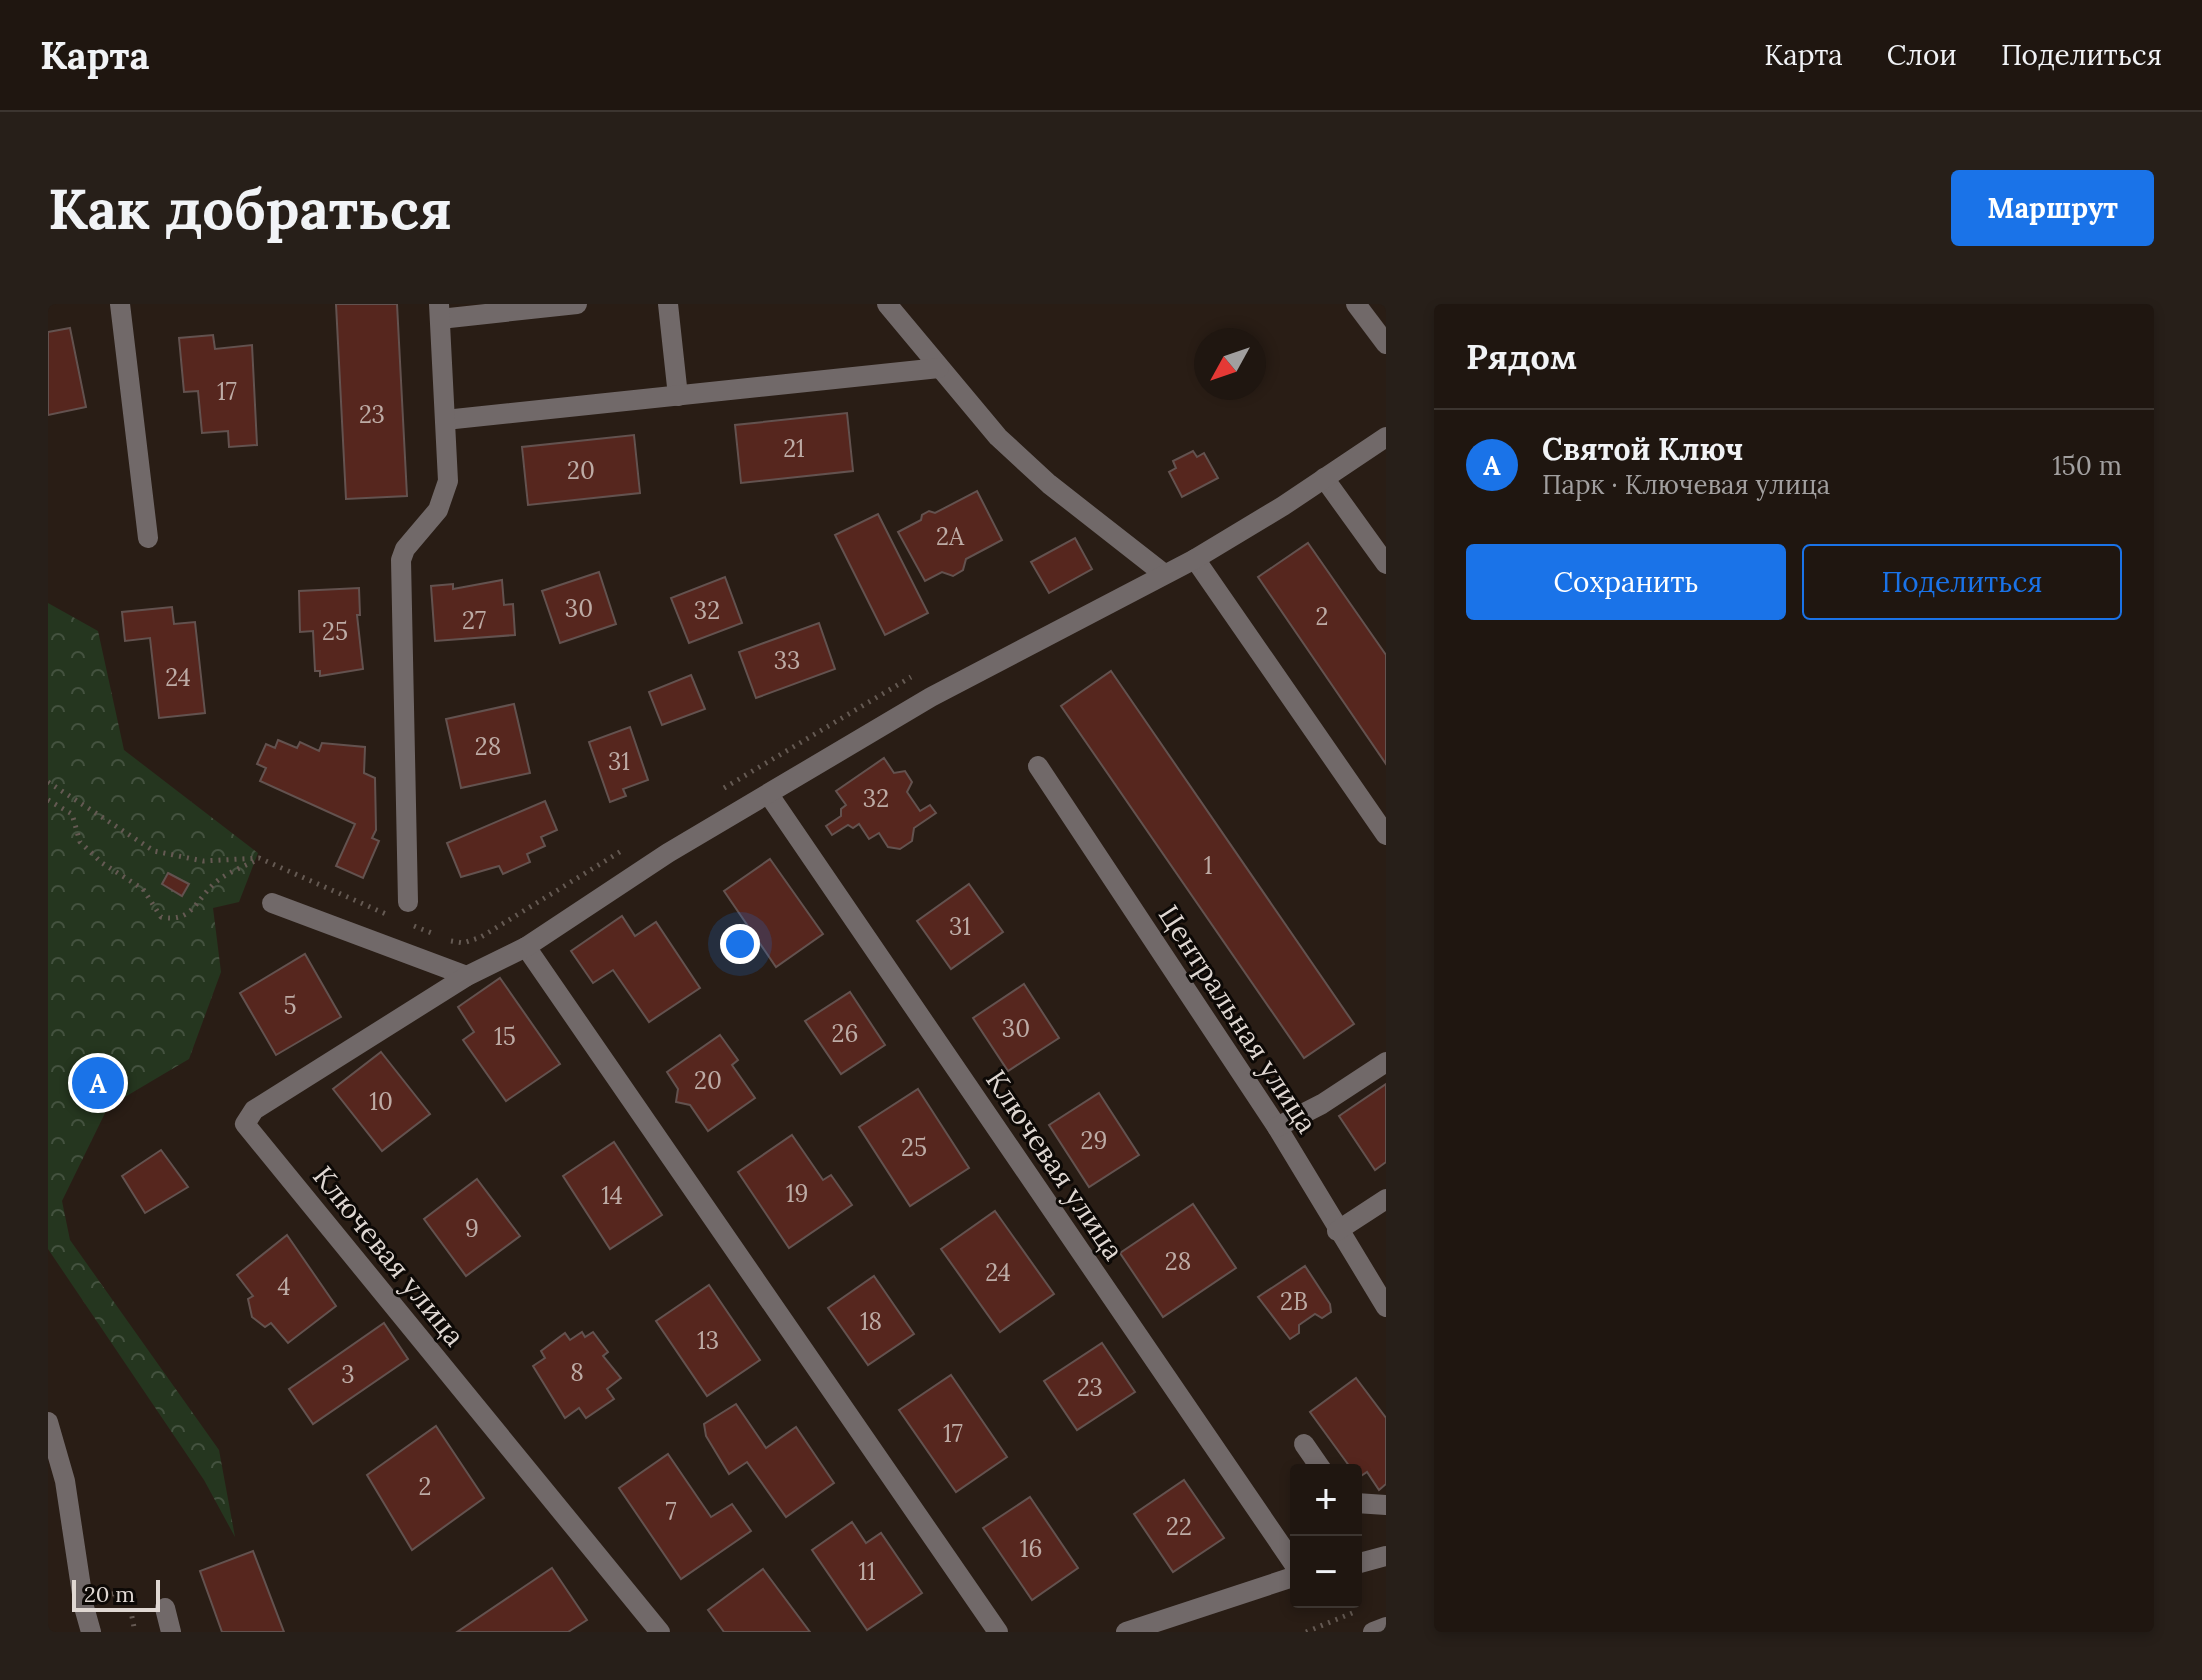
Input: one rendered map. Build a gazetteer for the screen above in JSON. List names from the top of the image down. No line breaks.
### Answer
{"streets":{"street":["Центральная улица","Ключевая улица"]},"house_numbers":["17","23","21","20","2А","30","32","2","27","25","33","24","28","31","32","1","31","5","30","26","15","20","10","29","25","19","14","9","28","24","4","2В","18","13","8","3","23","17","2","7","22","16","11"],"scale_bar":"20 m","north":"bottom left","page":{"header":"Карта","nav":["Карта","Слои","Поделиться"],"buttons":["Маршрут",["Сохранить","Поделиться"]],"title":"Как добраться","heading":"Рядом","list":[{"mark":"A","name":"Святой Ключ","note":"Парк · Ключевая улица","value":"150 m"}],"pins":"A","map_buttons":["+","−"],"scale":"20 m"}}
